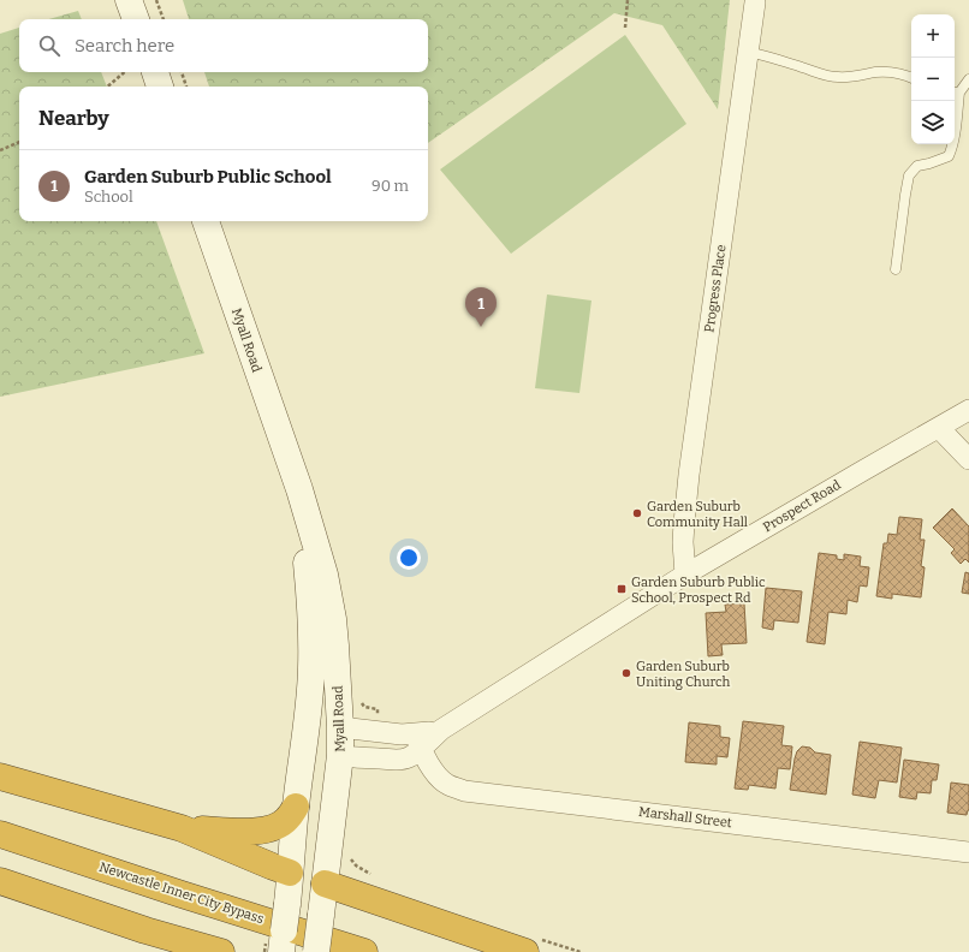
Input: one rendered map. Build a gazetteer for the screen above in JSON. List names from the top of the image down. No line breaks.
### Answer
{"streets":{"highway":["Newcastle Inner City Bypass"],"main road":["Myall Road"],"street":["Progress Place","Prospect Road","Marshall Street"]},"crossings":[["Progress Place","Prospect Road"],["Myall Road","Prospect Road"],["Prospect Road","Marshall Street"]],"places":{"other":["Garden Suburb Community Hall","Garden Suburb Uniting Church"],"transit":["Garden Suburb Public School, Prospect Rd"]},"page":{"map_buttons":["+","−"],"search":"Search here","heading":"Nearby","list":[{"mark":"1","name":"Garden Suburb Public School","note":"School","value":"90 m"}],"pins":"1"}}
